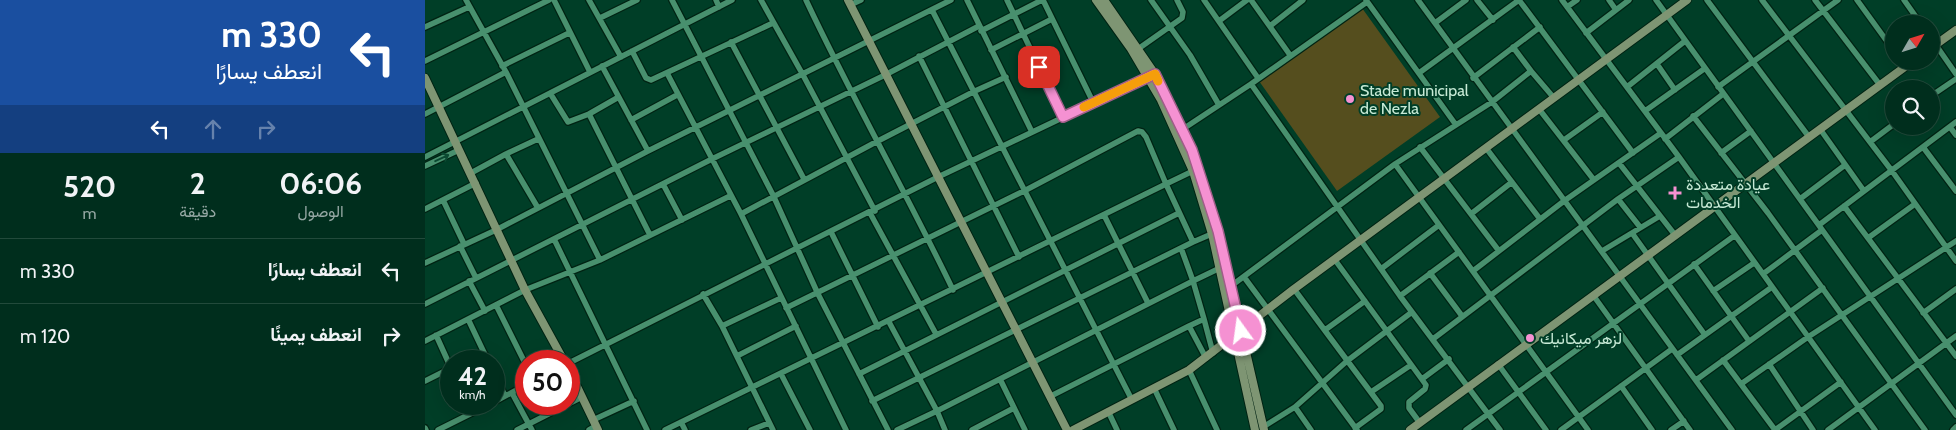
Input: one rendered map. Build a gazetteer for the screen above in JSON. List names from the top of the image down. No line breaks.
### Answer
{"places":{"other":["Stade municipal de Nezla","لزهر ميكانيك"],"health":["عيادة متعددة الخدمات"]},"north":"top right","page":{"turn":["330 m","انعطف يسارًا"],"eta":["06:06","الوصول","2","دقيقة","520","m"],"list":[{"name":"انعطف يسارًا","value":"330 m"},{"name":"انعطف يمينًا","value":"120 m"}],"speed":"42 km/h","limit":"50"}}
